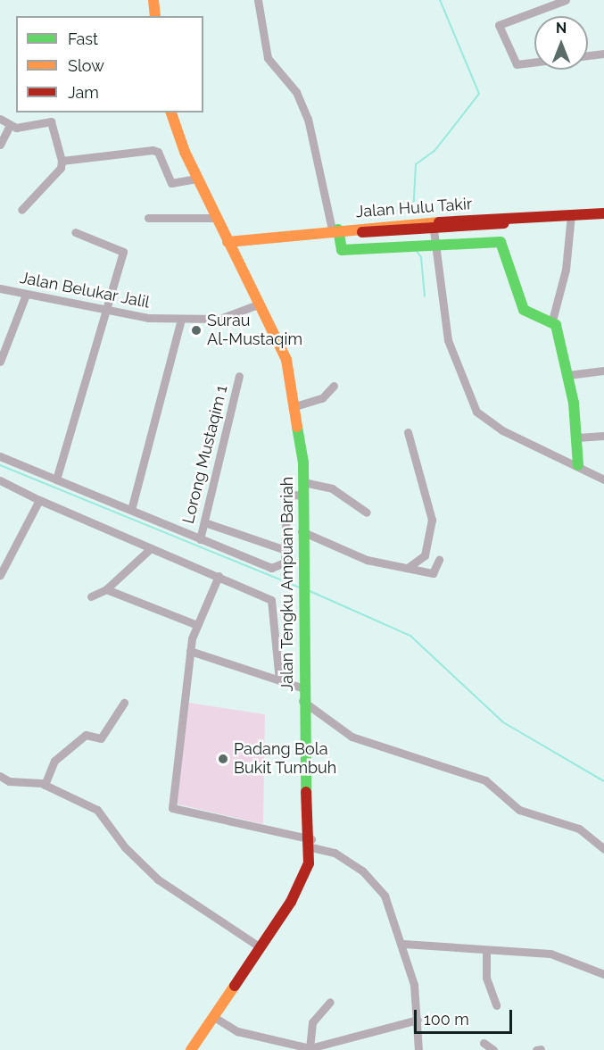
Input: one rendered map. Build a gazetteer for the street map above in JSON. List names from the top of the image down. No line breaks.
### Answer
{"streets":{"main road":["Jalan Hulu Takir","Jalan Tengku Ampuan Bariah"],"street":["Jalan Belukar Jalil","Lorong Mustaqim 1"]},"crossings":[["Jalan Hulu Takir","Jalan Tengku Ampuan Bariah"],["Jalan Belukar Jalil","Jalan Tengku Ampuan Bariah"]],"places":["Surau Al-Mustaqim","Padang Bola Bukit Tumbuh"],"legend":["Fast","Slow","Jam"],"scale_bar":"100 m","north":"top"}
